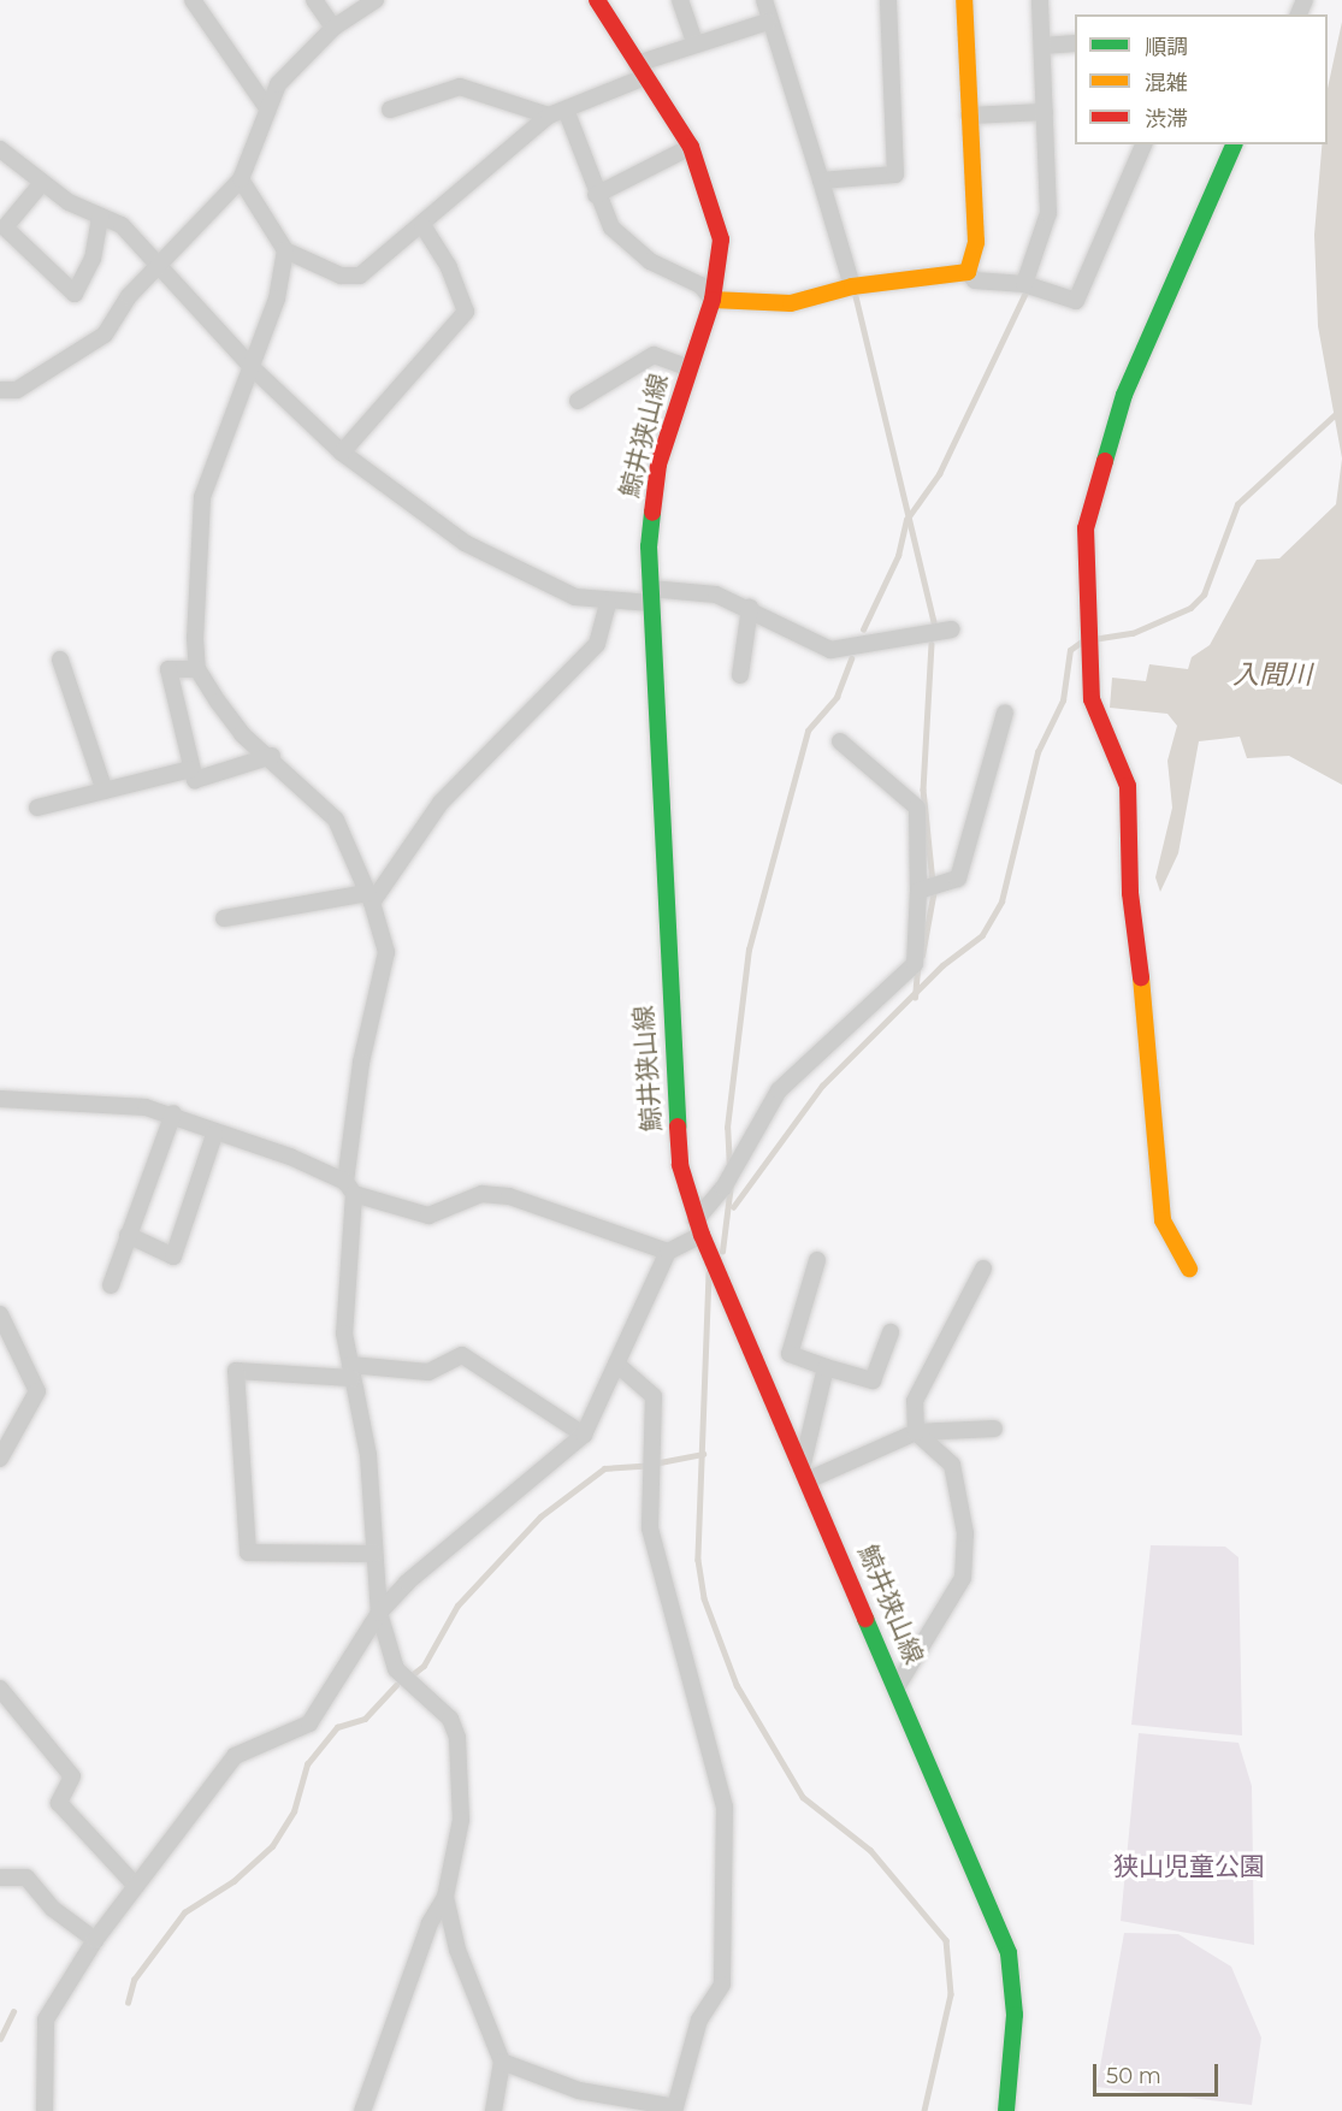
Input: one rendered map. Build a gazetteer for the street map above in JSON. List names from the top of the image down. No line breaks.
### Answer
{"streets":{"main road":["鯨井狭山線"]},"water":["入間川"],"parks":["狭山児童公園"],"legend":["順調","混雑","渋滞"],"scale_bar":"50 m"}
